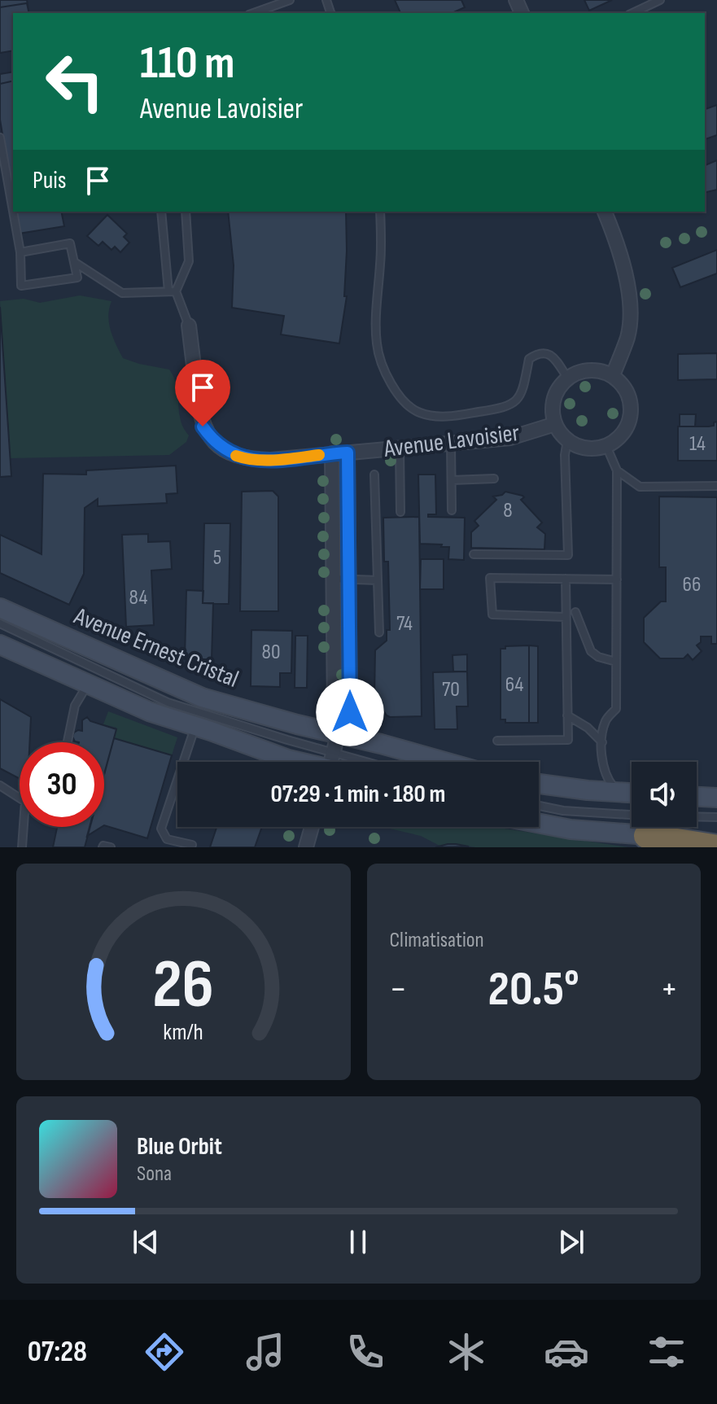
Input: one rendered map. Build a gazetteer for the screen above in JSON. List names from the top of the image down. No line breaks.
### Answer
{"streets":{"main road":["Avenue Ernest Cristal"],"street":["Avenue Lavoisier"]},"house_numbers":["14","8","5","66","84","74","80","64","70"],"page":{"turn":["110 m","Avenue Lavoisier"],"then":"Puis","limit":"30","trip":"07:29 · 1 min · 180 m","tile":"Climatisation","heat":["−","20.5°","+"],"song":["Blue Orbit","Sona"],"tabs":"07:28","gauge":["26","km/h"]}}
